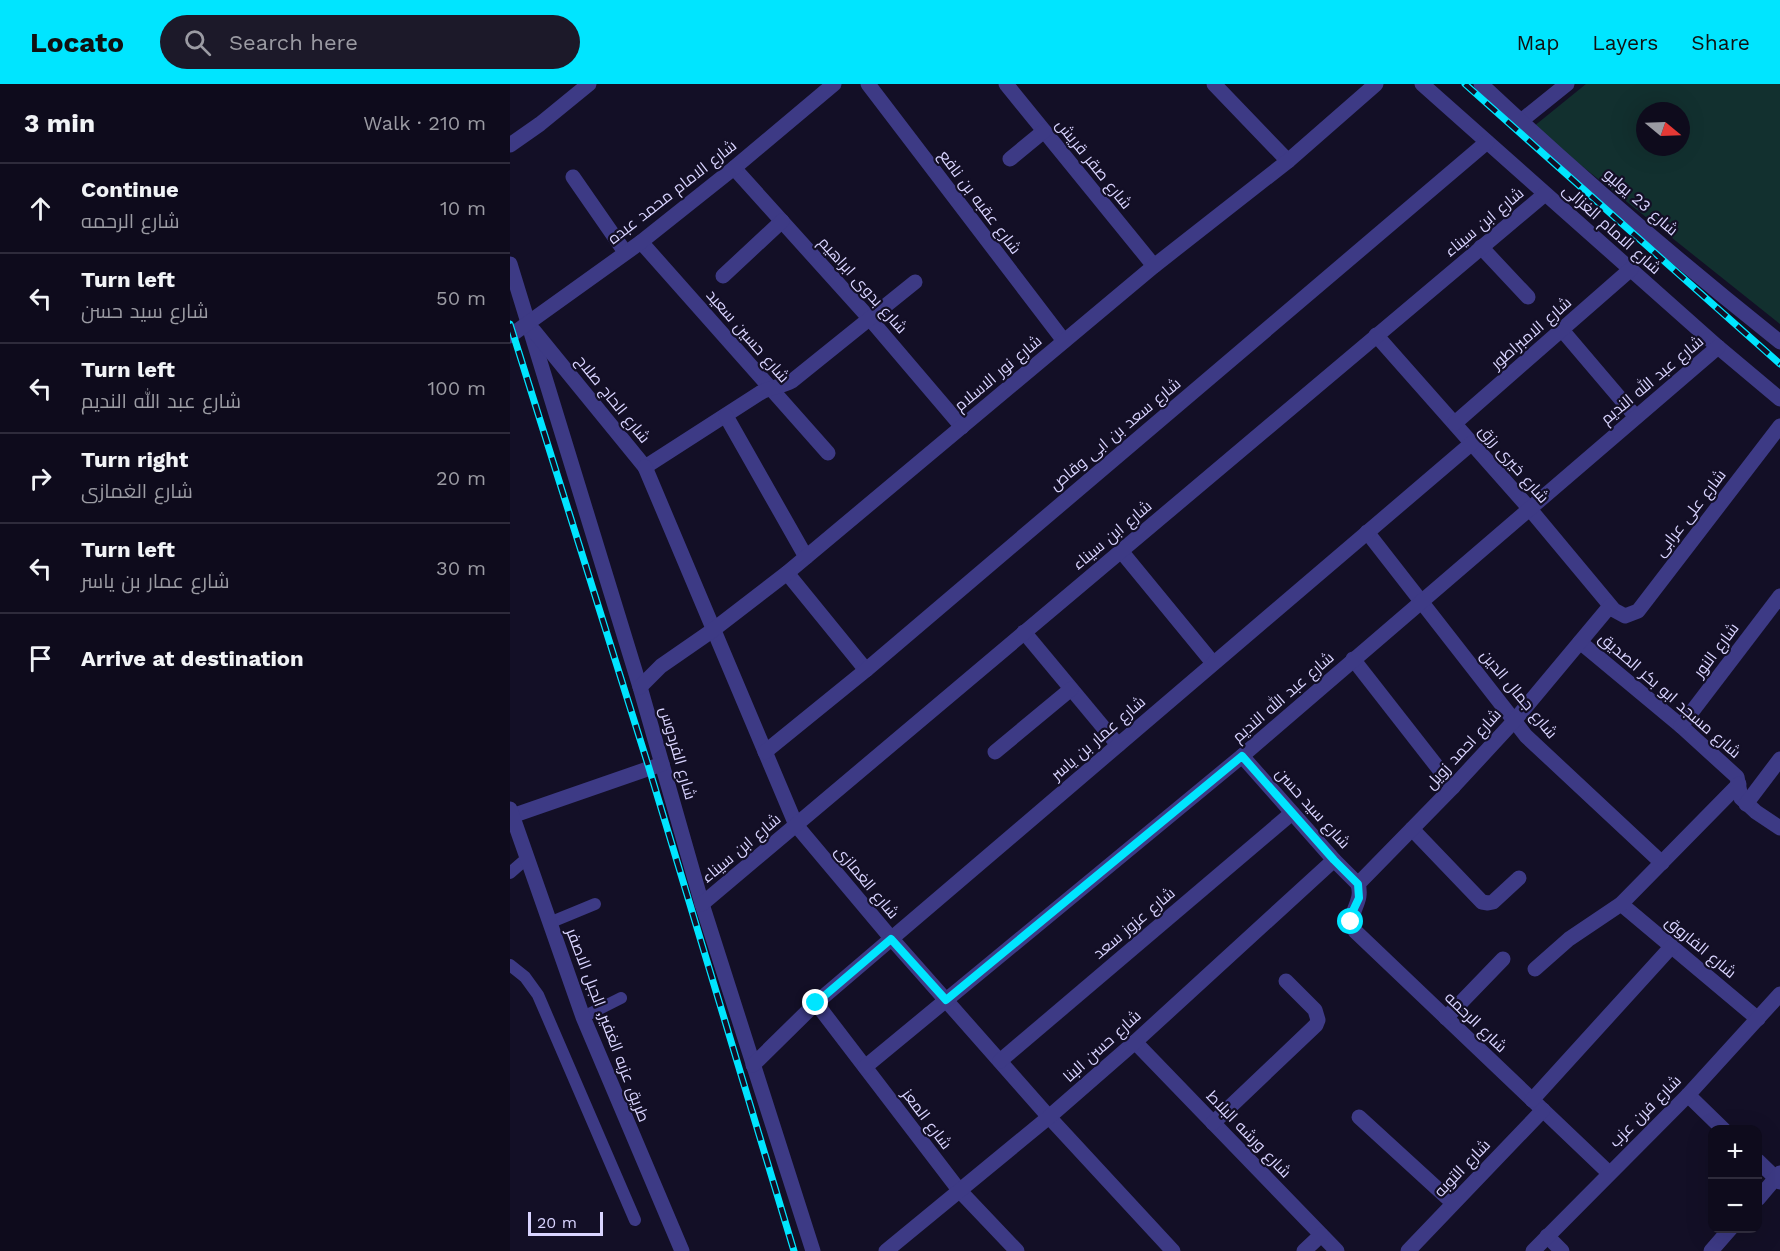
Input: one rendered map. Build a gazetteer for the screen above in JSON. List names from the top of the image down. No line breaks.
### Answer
{"streets":{"street":["شارع صقر قريش","شارع الامام محمد عبده","شارع عقبه بن نافع","شارع 23 يوليو","شارع ابن سيناء","شارع الامام الغزالى","شارع بدوى ابراهيم","شارع الامبراطور","شارع حسين سعيد","شارع نور الاسلام","شارع عبد الله النديم","شارع الحاج صلاح","شارع سعد بن ابى وقاص","شارع خيرى رزق","شارع على عرابى","شارع النور","شارع جمال الدين","شارع مسجد ابو بكر الصديق","شارع عمار بن ياسر","شارع احمد زويل","شارع الفردوس","شارع سيد حسن","شارع الغمازى","شارع عزوز سعد","شارع الفاروق","شارع الرحمه","طريق عزبه الغفير, الجبل الاصفر","شارع حسن البنا","شارع فرن عزب","شارع المعز","شارع ورشه البلاط","شارع التوبه"]},"crossings":[["شارع صقر قريش","شارع نور الاسلام"],["شارع الامام محمد عبده","شارع بدوى ابراهيم"],["شارع الامام محمد عبده","شارع حسين سعيد"],["شارع الامام محمد عبده","شارع الحاج صلاح"],["شارع الامام محمد عبده","شارع الفردوس"],["شارع عقبه بن نافع","شارع نور الاسلام"],["شارع ابن سيناء","شارع الامام الغزالى"],["شارع ابن سيناء","شارع خيرى رزق"],["شارع ابن سيناء","شارع الفردوس"],["شارع ابن سيناء","شارع الغمازى"],["شارع الامام الغزالى","شارع الامبراطور"],["شارع الامام الغزالى","شارع عبد الله النديم"],["شارع الامام الغزالى","شارع سعد بن ابى وقاص"],["شارع بدوى ابراهيم","شارع نور الاسلام"],["شارع بدوى ابراهيم","شارع الحاج صلاح"],["شارع الامبراطور","شارع خيرى رزق"],["شارع حسين سعيد","شارع الحاج صلاح"],["شارع نور الاسلام","شارع الفردوس"],["شارع نور الاسلام","شارع الغمازى"],["شارع عبد الله النديم","شارع خيرى رزق"],["شارع عبد الله النديم","شارع جمال الدين"],["شارع عبد الله النديم","شارع سيد حسن"],["شارع عبد الله النديم","شارع الغمازى"],["شارع عبد الله النديم","شارع المعز"],["شارع الحاج صلاح","شارع الفردوس"],["شارع الحاج صلاح","شارع الغمازى"],["شارع سعد بن ابى وقاص","شارع الغمازى"],["شارع خيرى رزق","شارع على عرابى"],["شارع خيرى رزق","شارع عمار بن ياسر"],["شارع خيرى رزق","شارع احمد زويل"],["شارع النور","شارع مسجد ابو بكر الصديق"],["شارع جمال الدين","شارع عمار بن ياسر"],["شارع جمال الدين","شارع احمد زويل"],["شارع مسجد ابو بكر الصديق","شارع احمد زويل"],["شارع عمار بن ياسر","شارع الفردوس"],["شارع عمار بن ياسر","شارع الغمازى"],["شارع عمار بن ياسر","شارع المعز"],["شارع احمد زويل","شارع سيد حسن"],["شارع احمد زويل","شارع الرحمه"],["شارع سيد حسن","شارع عزوز سعد"],["شارع سيد حسن","شارع الرحمه"],["شارع سيد حسن","شارع حسن البنا"],["شارع الغمازى","شارع عزوز سعد"],["شارع الغمازى","شارع حسن البنا"],["شارع الفاروق","شارع فرن عزب"],["شارع الفاروق","شارع التوبه"],["شارع الرحمه","شارع فرن عزب"],["شارع الرحمه","شارع التوبه"],["شارع حسن البنا","شارع المعز"],["شارع حسن البنا","شارع ورشه البلاط"]],"scale_bar":"20 m","north":"right","page":{"header":"Locato","search":"Search here","nav":["Map","Layers","Share"],"heading":["3 min","Walk · 210 m"],"list":[["Continue","شارع الرحمه","10 m"],["Turn left","شارع سيد حسن","50 m"],["Turn left","شارع عبد الله النديم","100 m"],["Turn right","شارع الغمازى","20 m"],["Turn left","شارع عمار بن ياسر","30 m"],"Arrive at destination"],"map_buttons":["+","−"],"scale":"20 m"}}
